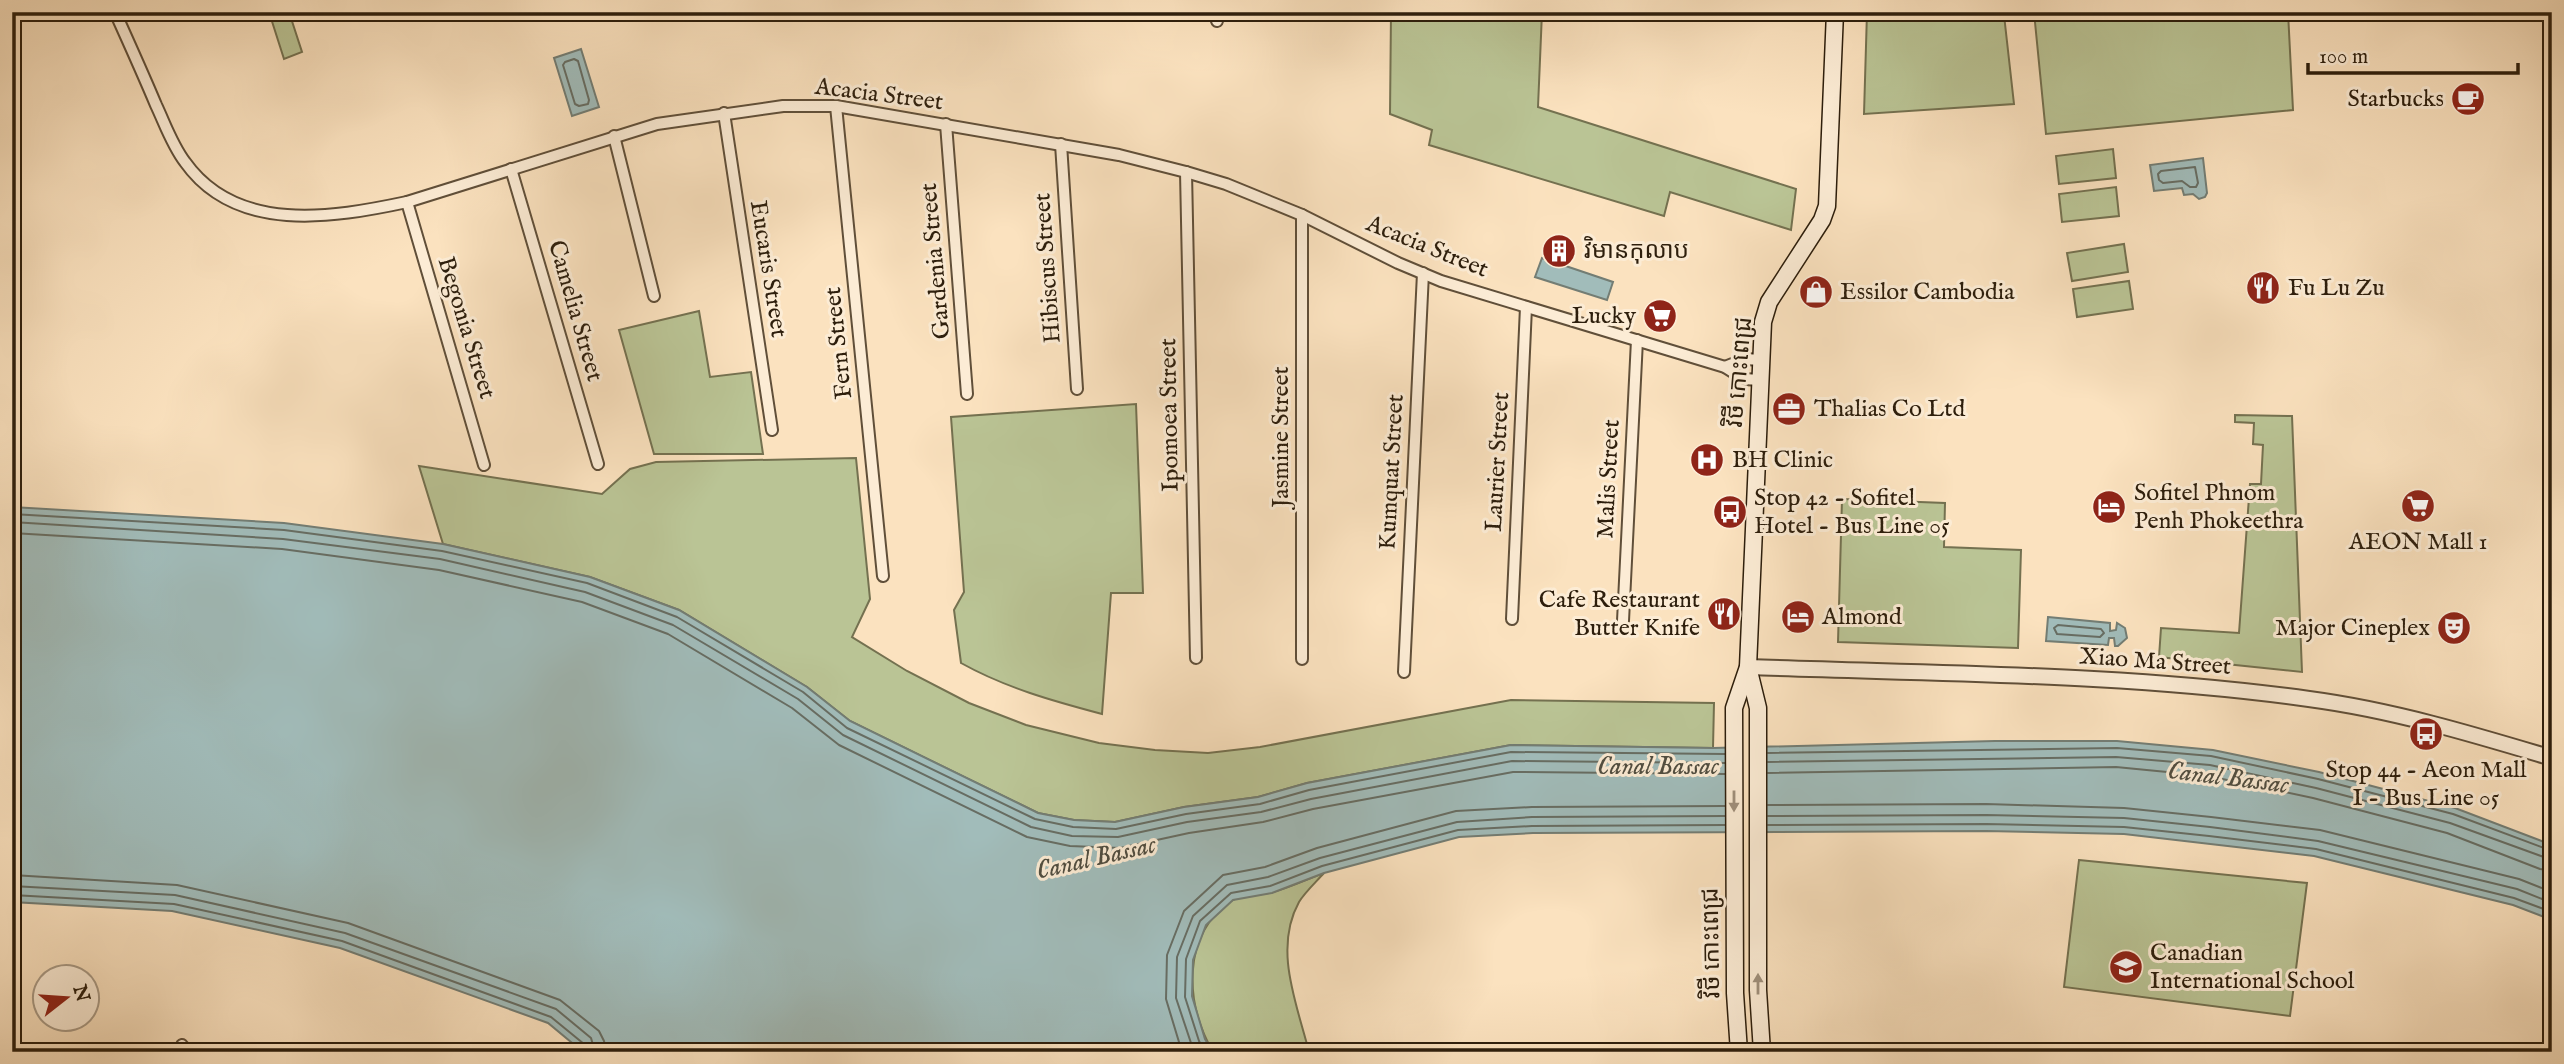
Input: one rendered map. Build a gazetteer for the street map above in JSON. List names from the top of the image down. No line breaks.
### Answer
{"streets":{"main road":["វិថី កោះពេជ្រ"],"street":["Acacia Street","Gardenia Street","Hibiscus Street","Eucaris Street","Camelia Street","Begonia Street","Fern Street","Ipomoea Street","Jasmine Street","Laurier Street","Kumquat Street","Malis Street","Xiao Ma Street"]},"crossings":[["Acacia Street","Gardenia Street"],["Acacia Street","Hibiscus Street"],["Acacia Street","Eucaris Street"],["Acacia Street","Camelia Street"],["Acacia Street","Begonia Street"],["Acacia Street","Fern Street"],["Acacia Street","វិថី កោះពេជ្រ"],["Acacia Street","Ipomoea Street"],["Acacia Street","Jasmine Street"],["Acacia Street","Laurier Street"],["Acacia Street","Kumquat Street"],["Acacia Street","Malis Street"],["វិថី កោះពេជ្រ","Xiao Ma Street"]],"water":["Canal Bassac"],"places":{"cafe":["Starbucks"],"building":["វិមានកុលាប"],"restaurant":["Fu Lu Zu","Cafe Restaurant Butter Knife"],"shop":["Essilor Cambodia"],"supermarket":["Lucky","AEON Mall 1"],"office":["Thalias Co Ltd"],"hospital":["BH Clinic"],"hotel":["Sofitel Phnom Penh Phokeethra","Almond"],"bus stop":["Stop 42 - Sofitel Hotel - Bus Line 05","Stop 44 - Aeon Mall I - Bus Line 05"],"theatre":["Major Cineplex"],"school or university":["Canadian International School"]},"scale_bar":"100 m","north":"right"}
